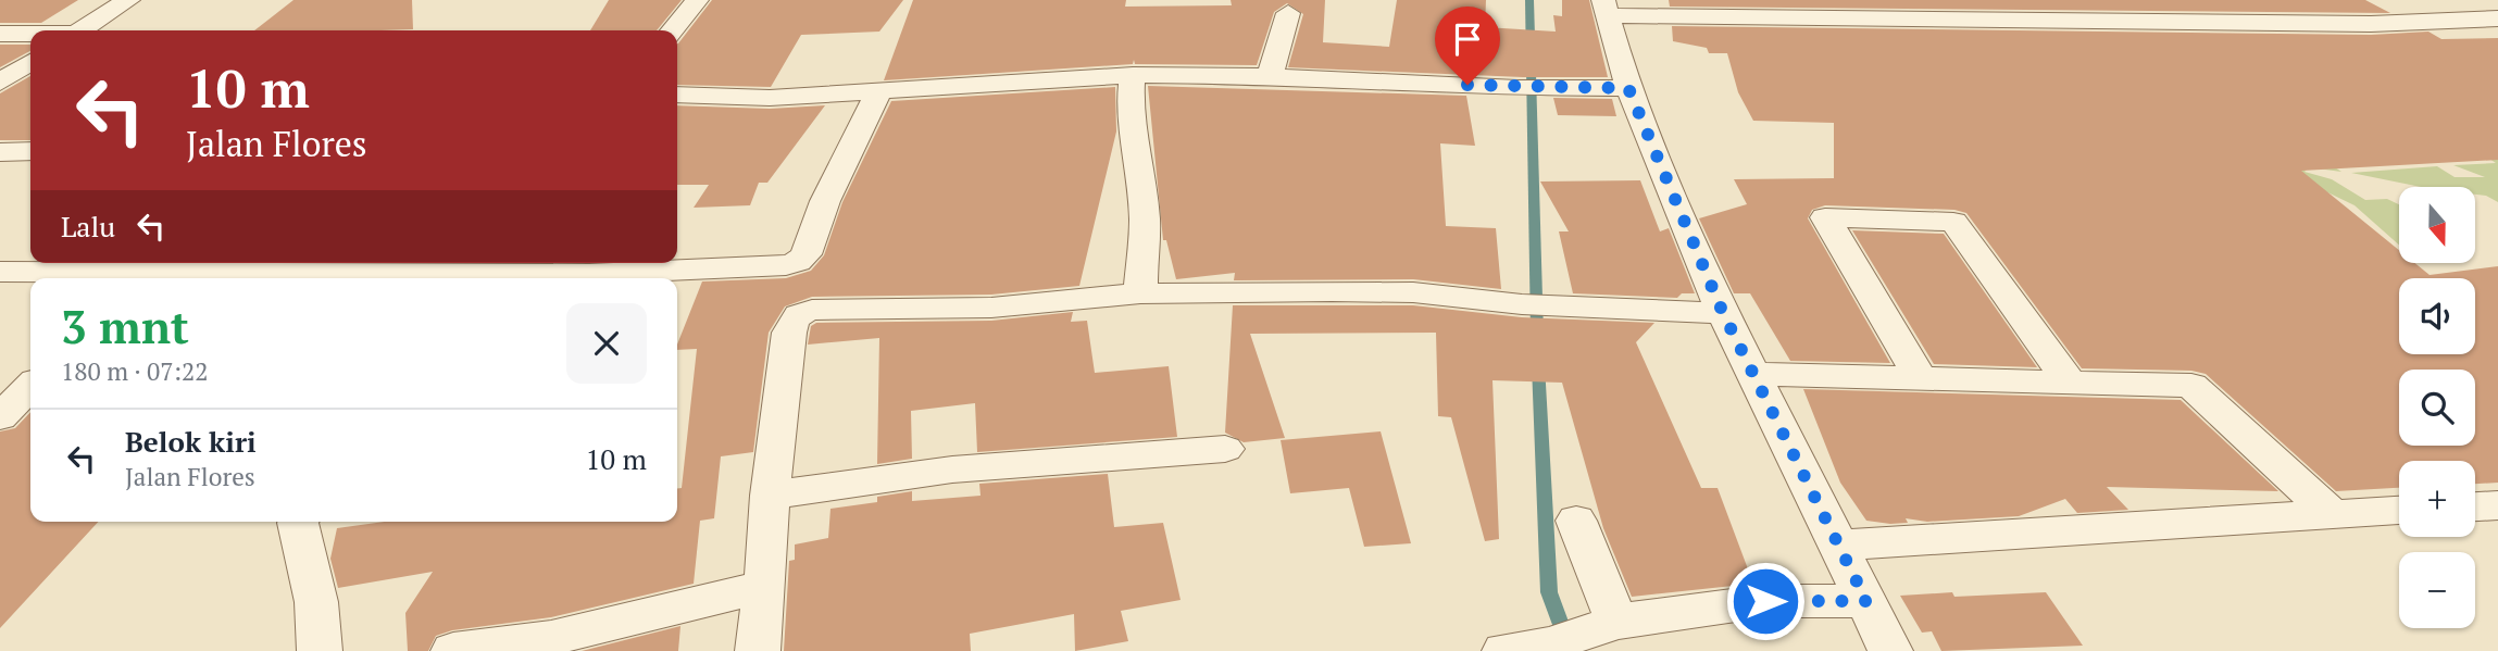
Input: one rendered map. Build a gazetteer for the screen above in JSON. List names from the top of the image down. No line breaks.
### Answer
{"north":"bottom","page":{"turn":["10 m","Jalan Flores"],"map_buttons":["+","−"],"then":"Lalu","heading":["3 mnt","180 m · 07:22"],"list":[{"name":"Belok kiri","note":"Jalan Flores","value":"10 m"}]}}
